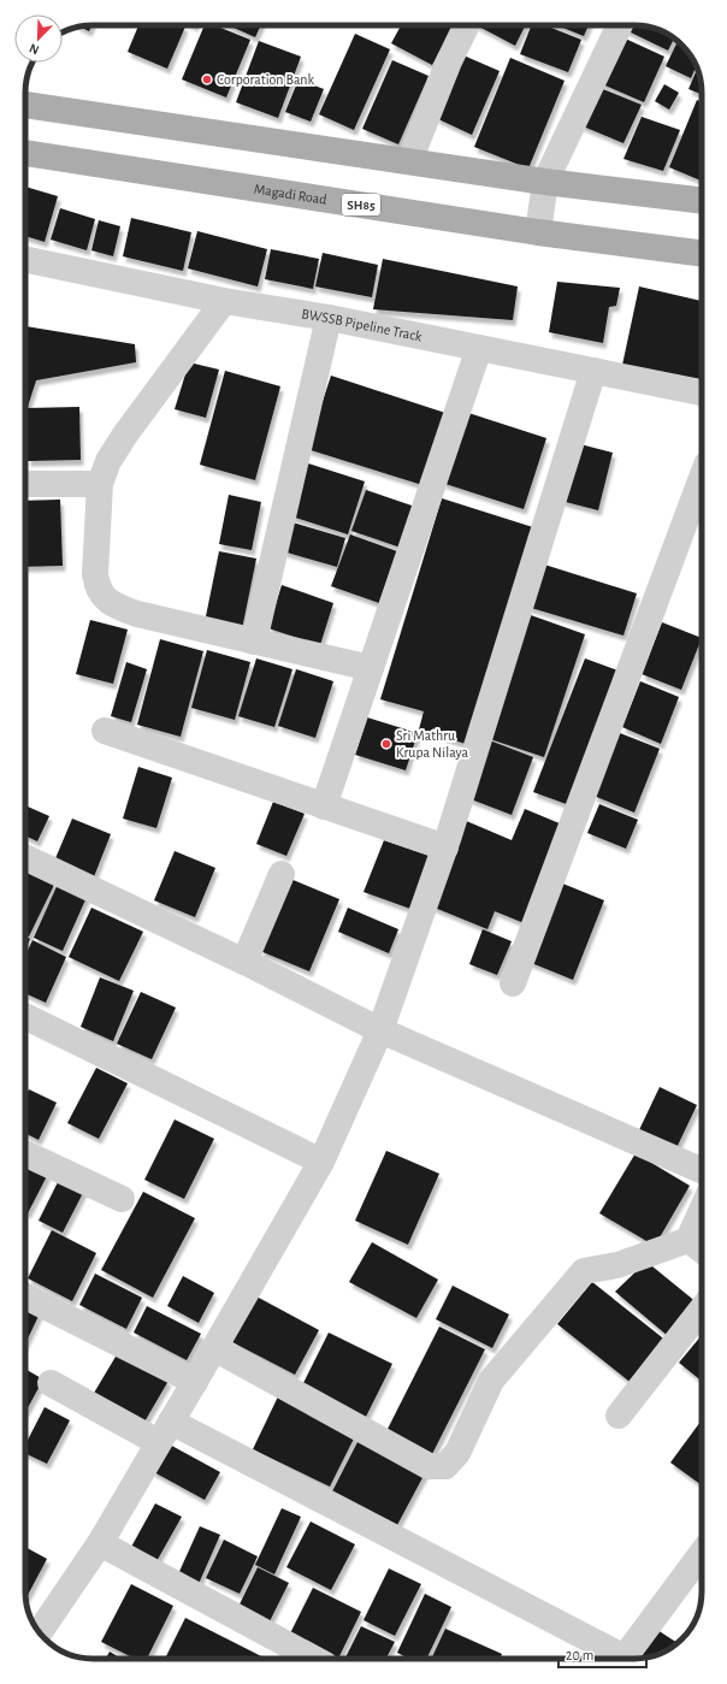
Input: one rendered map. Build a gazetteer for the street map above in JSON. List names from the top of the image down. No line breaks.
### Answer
{"streets":{"main road":["Magadi Road","SH85"],"street":["BWSSB Pipeline Track"]},"places":["Corporation Bank","Sri Mathru Krupa Nilaya"],"scale_bar":"20 m","north":"bottom left"}
